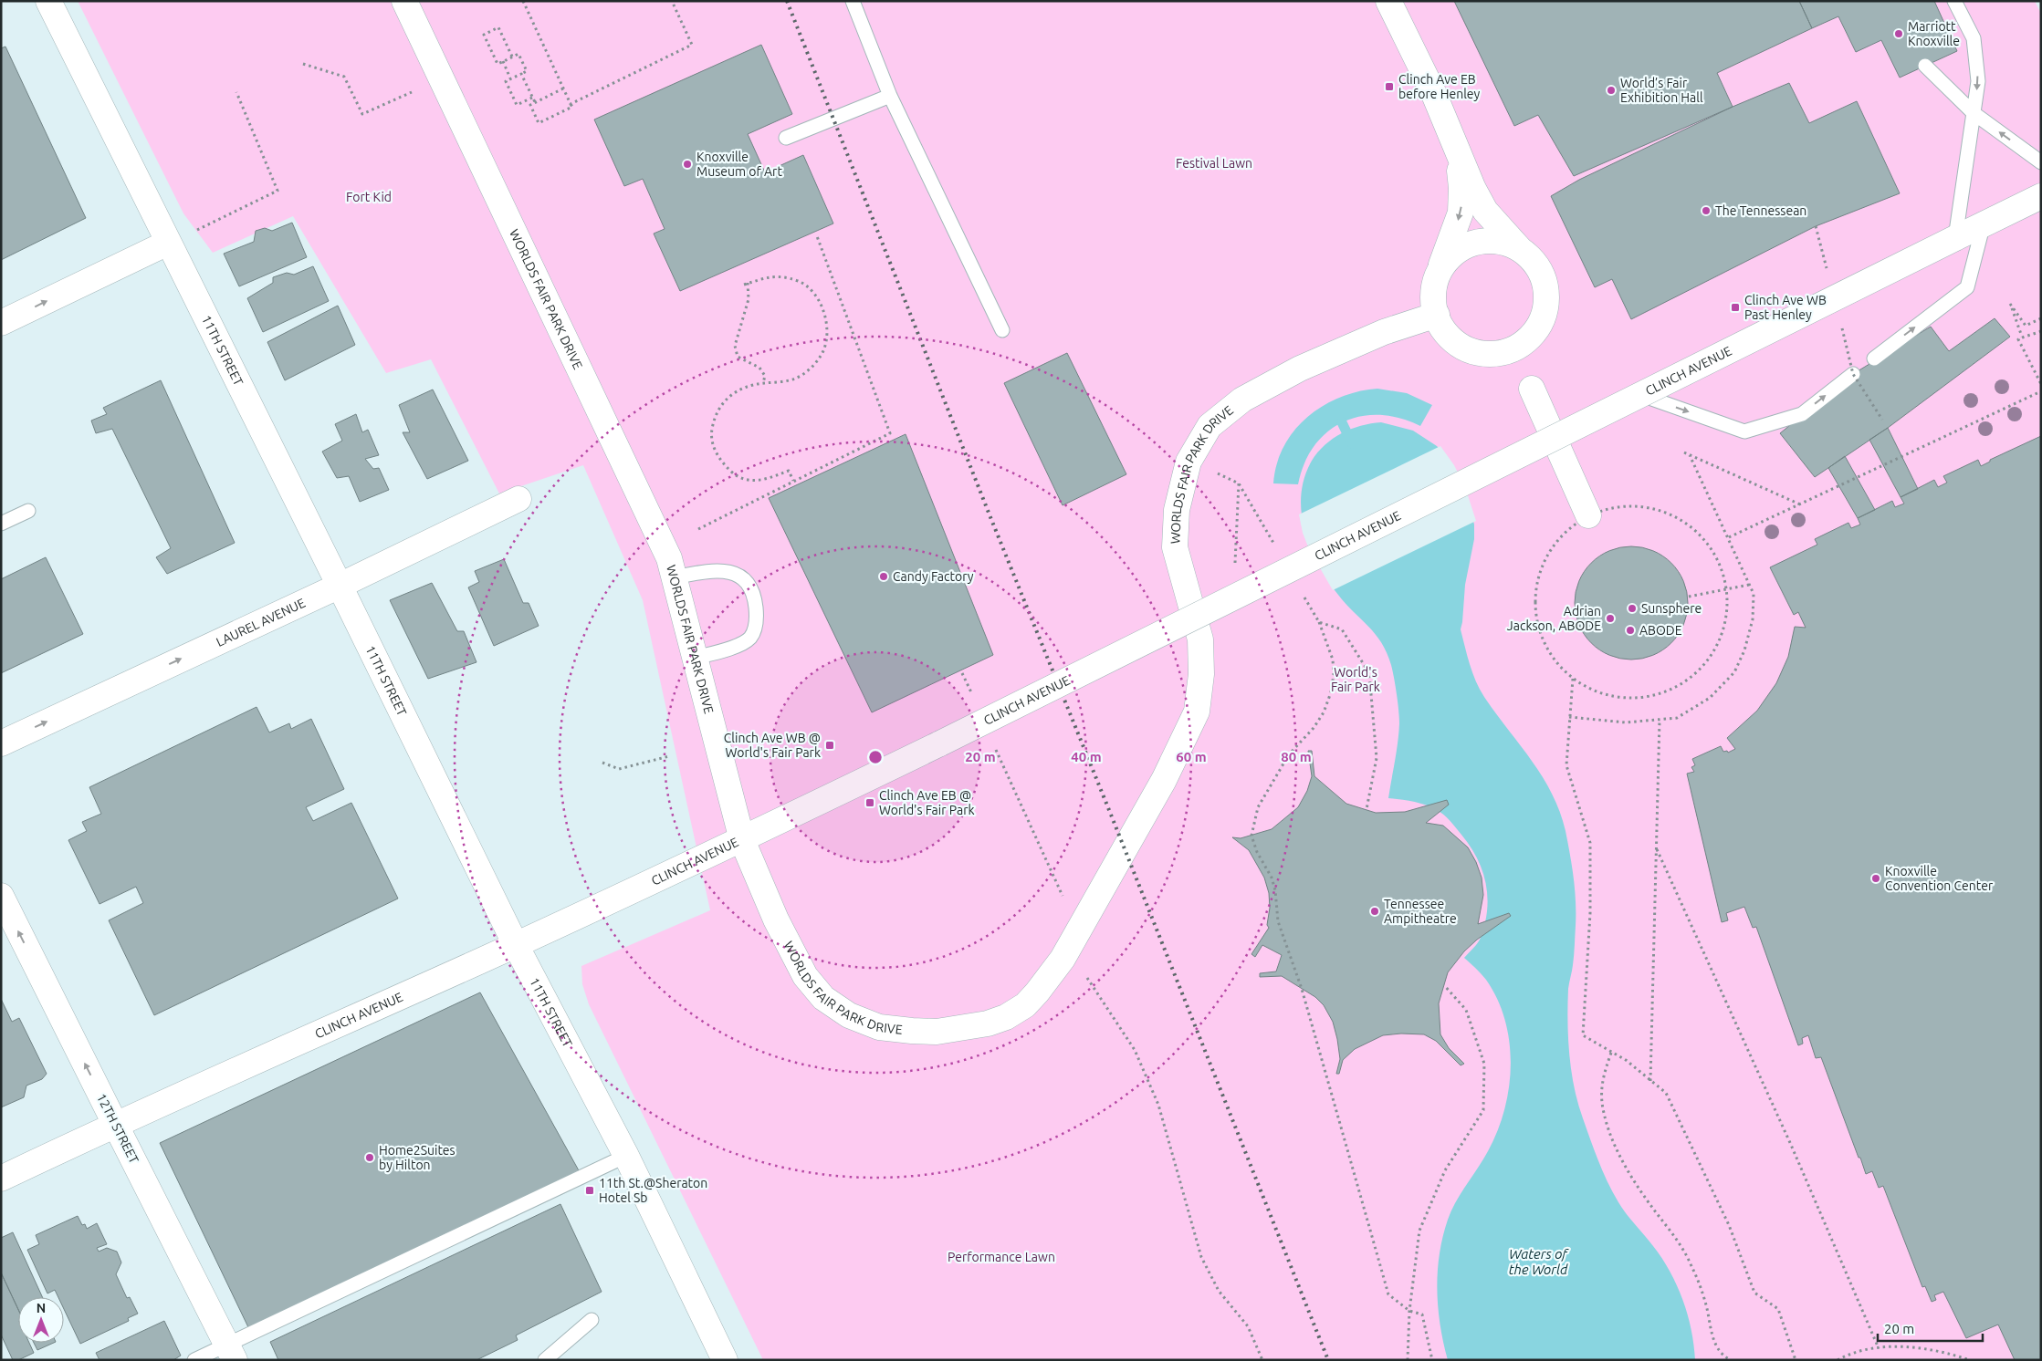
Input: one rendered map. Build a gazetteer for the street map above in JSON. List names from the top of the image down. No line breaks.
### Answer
{"streets":{"street":["WORLDS FAIR PARK DRIVE","11TH STREET","CLINCH AVENUE","LAUREL AVENUE","12TH STREET"]},"crossings":[["WORLDS FAIR PARK DRIVE","CLINCH AVENUE"],["11TH STREET","CLINCH AVENUE"],["11TH STREET","LAUREL AVENUE"],["CLINCH AVENUE","12TH STREET"]],"one_way":["LAUREL AVENUE","12TH STREET"],"water":["Waters of the World"],"parks":["Festival Lawn","Fort Kid","World's Fair Park","Performance Lawn"],"places":{"other":["Marriott Knoxville","World’s Fair Exhibition Hall","Knoxville Museum of Art","The Tennessean","Candy Factory","Sunsphere","Adrian Jackson, ABODE","ABODE","Knoxville Convention Center","Tennessee Ampitheatre","Home2Suites by Hilton"],"transit":["Clinch Ave EB before Henley","Clinch Ave WB Past Henley","Clinch Ave WB @ World's Fair Park","Clinch Ave EB @ World's Fair Park","11th St.@Sheraton Hotel Sb"]},"scale_bar":"20 m","north":"top","rings":["20 m","40 m","60 m","80 m"]}
